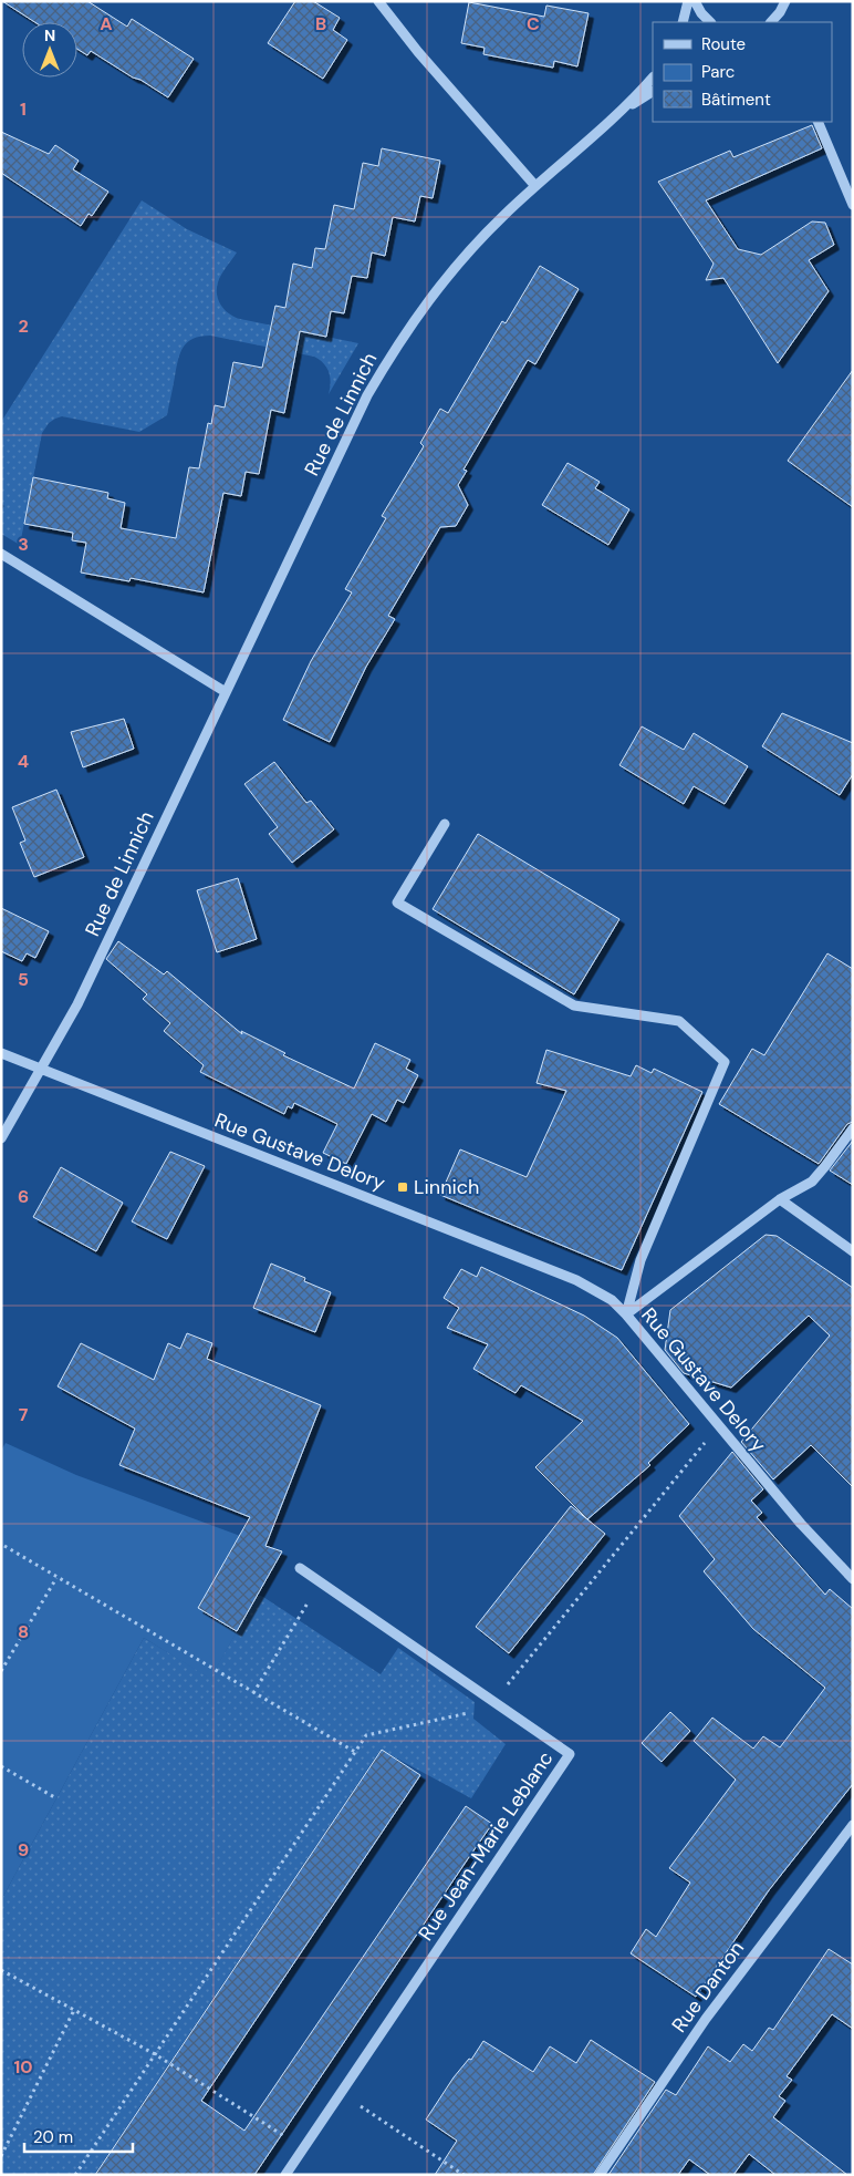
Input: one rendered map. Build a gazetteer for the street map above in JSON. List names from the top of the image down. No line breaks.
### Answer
{"streets":{"street":["Rue de Linnich","Rue Gustave Delory","Rue Jean-Marie Leblanc","Rue Danton"]},"crossings":[["Rue de Linnich","Rue Gustave Delory"]],"places":{"transit":["Linnich"]},"legend":["Route","Parc","Bâtiment"],"scale_bar":"20 m","north":"top","grid":{"columns":["A","B","C"],"rows":["1","2","3","4","5","6","7","8","9","10"]}}
